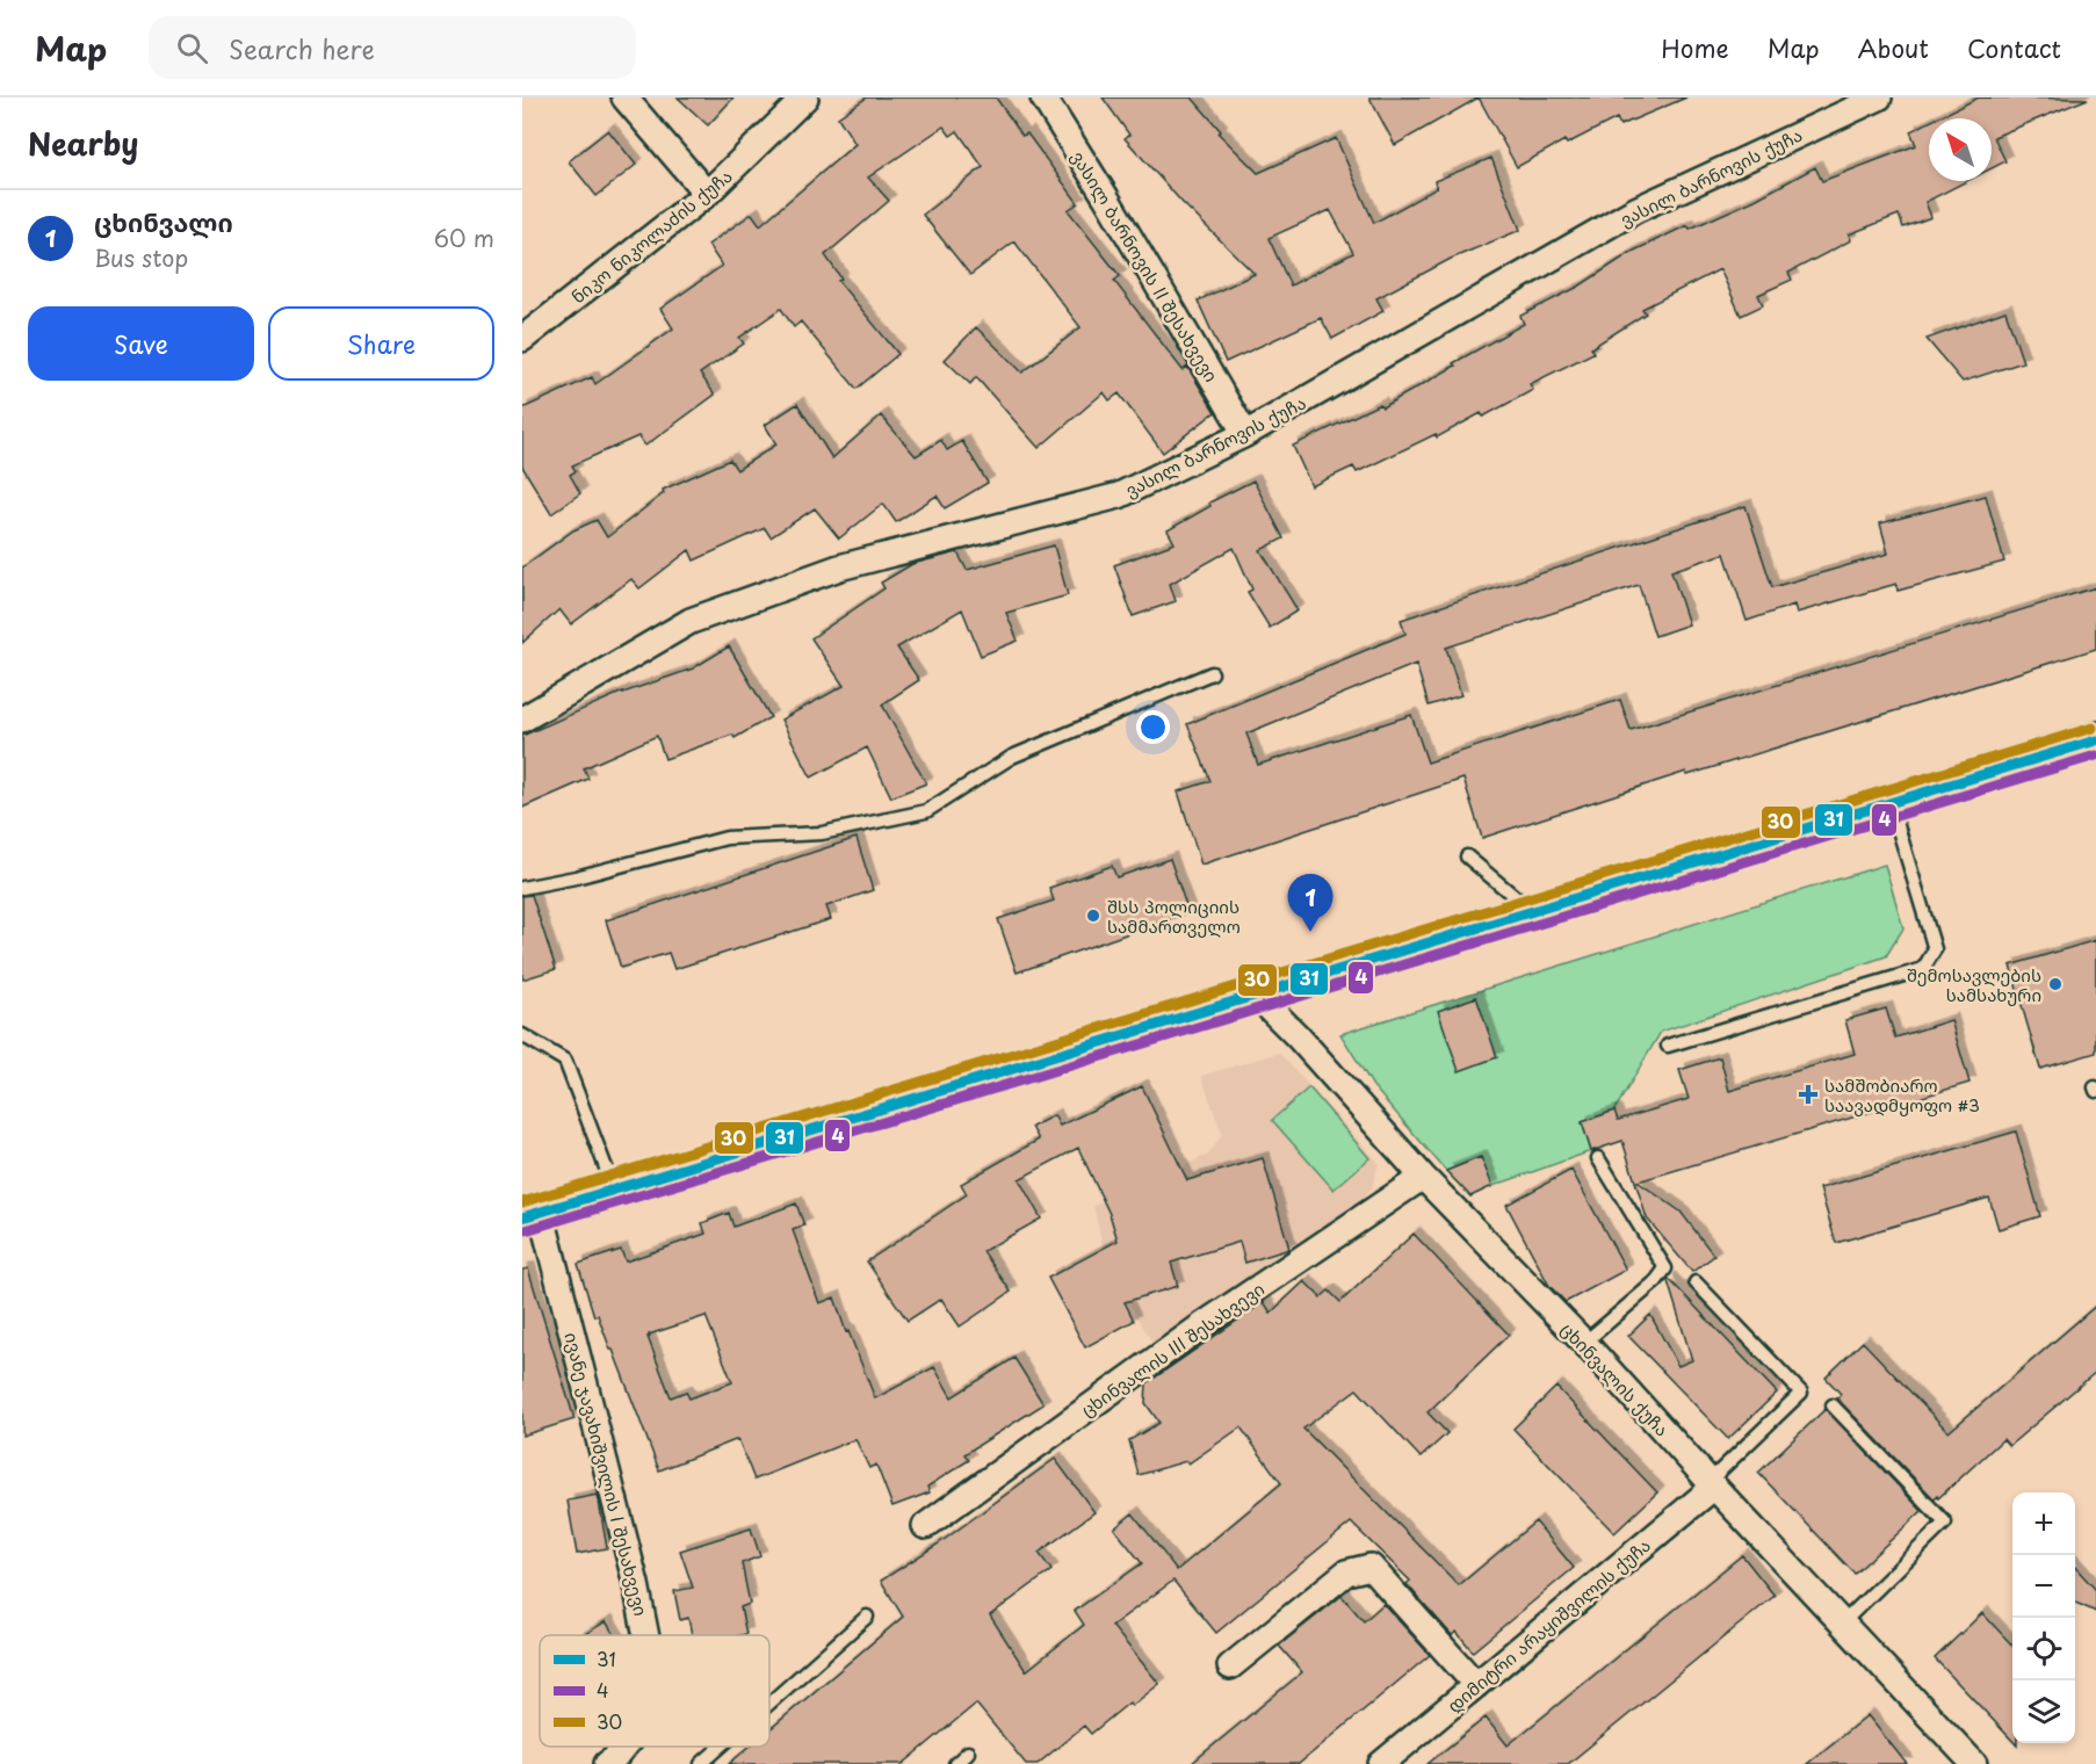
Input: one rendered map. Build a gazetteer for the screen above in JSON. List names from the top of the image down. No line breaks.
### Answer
{"streets":{"street":["ვასილ ბარნოვის ქუჩა","ნიკო ნიკოლაძის ქუჩა","ვასილ ბარნოვის II შესახვევი","ცხინვალის III შესახვევი","ცხინვალის ქუჩა","ივანე ჯავახიშვილის I შესახვევი","დიმიტრი არაყიშვილის ქუჩა"]},"crossings":[["ვასილ ბარნოვის ქუჩა","ვასილ ბარნოვის II შესახვევი"],["ცხინვალის III შესახვევი","ცხინვალის ქუჩა"],["ცხინვალის ქუჩა","დიმიტრი არაყიშვილის ქუჩა"]],"places":{"other":["შსს პოლიციის სამმართველო","შემოსავლების სამსახური"],"health":["სამშობიარო საავადმყოფო #3"]},"lines":["transit line 30","transit line 31","transit line 4"],"legend":["31","4","30"],"north":"top left","page":{"header":"Map","search":"Search here","nav":["Home","Map","About","Contact"],"heading":"Nearby","list":[{"mark":"1","name":"ცხინვალი","note":"Bus stop","value":"60 m"}],"buttons":["Save","Share"],"pins":"1","map_buttons":["+","−"]}}
